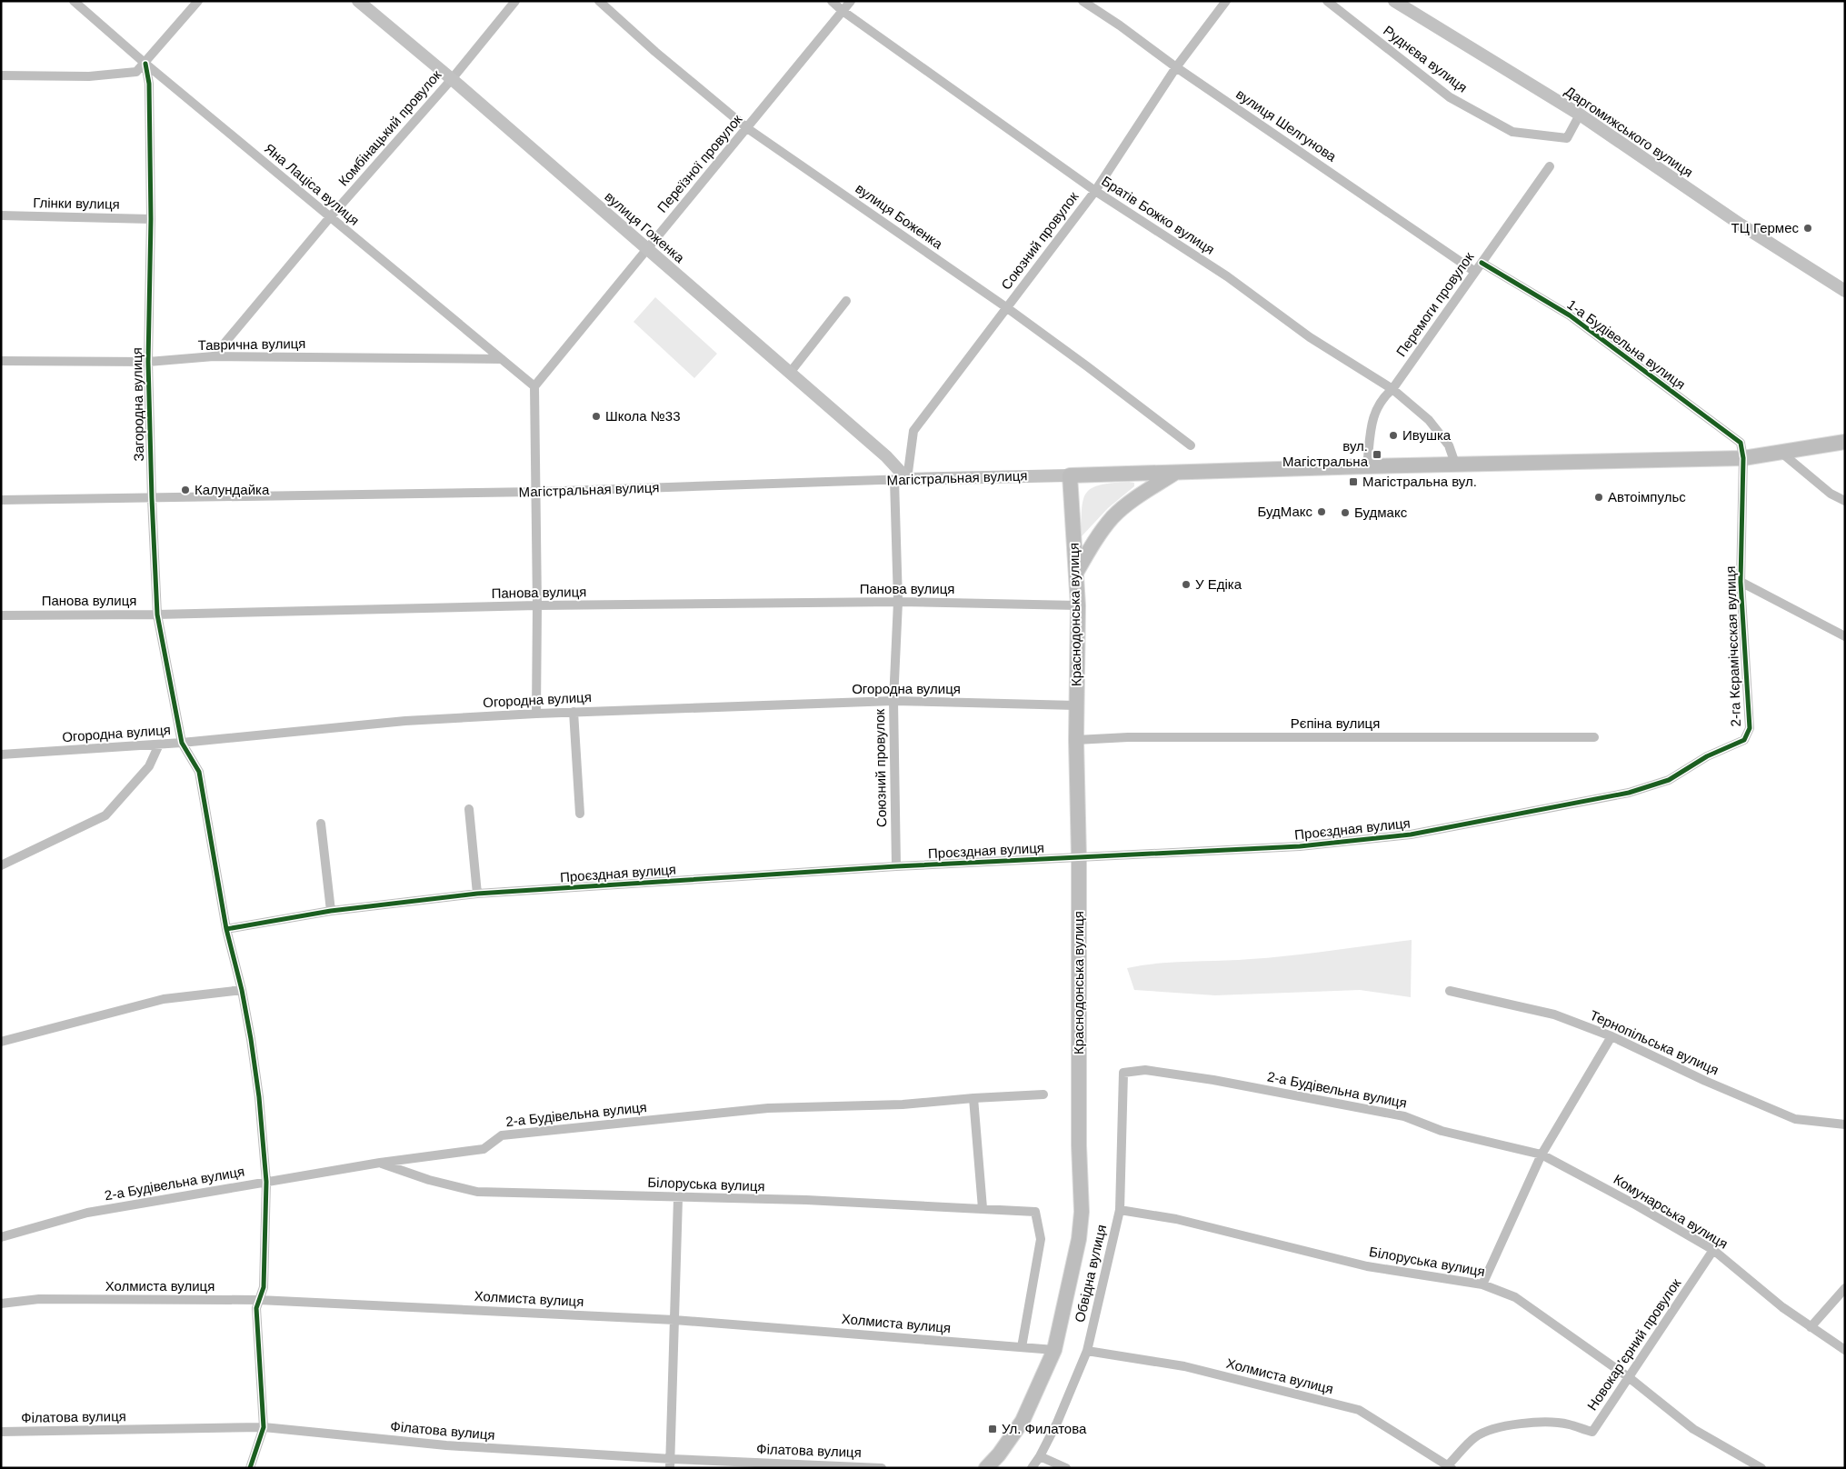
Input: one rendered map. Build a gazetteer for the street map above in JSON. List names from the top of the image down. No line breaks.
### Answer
{"streets":{"main road":["Магістральная вулиця","Краснодонська вулиця"],"street":["Руднєва вулиця","вулиця Шелгунова","Комбінацький провулок","Даргомижського вулиця","Переїзної провулок","Яна Лаціса вулиця","Глінки вулиця","Братів Божко вулиця","вулиця Боженка","вулиця Гоженка","Союзний провулок","Перемоги провулок","Таврична вулиця","1-а Будівельна вулиця","Загородна вулиця","Панова вулиця","2-га Кєрамічєская вулиця","Огородна вулиця","Рєпіна вулиця","Проєздная вулиця","Тернопільська вулиця","2-а Будівельна вулиця","Білоруська вулиця","Комунарська вулиця","Обвідна вулиця","Холмиста вулиця","Новокар’єрний провулок","Філатова вулиця"]},"crossings":[["Руднєва вулиця","Даргомижського вулиця"],["вулиця Шелгунова","Союзний провулок"],["вулиця Шелгунова","Перемоги провулок"],["Комбінацький провулок","Яна Лаціса вулиця"],["Комбінацький провулок","вулиця Гоженка"],["Комбінацький провулок","Таврична вулиця"],["Переїзної провулок","Яна Лаціса вулиця"],["Переїзної провулок","Братів Божко вулиця"],["Переїзної провулок","вулиця Боженка"],["Переїзної провулок","вулиця Гоженка"],["Яна Лаціса вулиця","Таврична вулиця"],["Яна Лаціса вулиця","Загородна вулиця"],["Глінки вулиця","Загородна вулиця"],["Братів Божко вулиця","Союзний провулок"],["Братів Божко вулиця","Перемоги провулок"],["вулиця Боженка","Союзний провулок"],["вулиця Гоженка","Союзний провулок"],["вулиця Гоженка","Магістральная вулиця"],["Союзний провулок","Магістральная вулиця"],["Союзний провулок","Панова вулиця"],["Союзний провулок","Огородна вулиця"],["Союзний провулок","Проєздная вулиця"],["Перемоги провулок","1-а Будівельна вулиця"],["Перемоги провулок","Магістральная вулиця"],["Таврична вулиця","Загородна вулиця"],["1-а Будівельна вулиця","2-га Кєрамічєская вулиця"],["Загородна вулиця","Магістральная вулиця"],["Загородна вулиця","Панова вулиця"],["Загородна вулиця","Огородна вулиця"],["Загородна вулиця","Проєздная вулиця"],["Загородна вулиця","2-а Будівельна вулиця"],["Загородна вулиця","Холмиста вулиця"],["Загородна вулиця","Філатова вулиця"],["Магістральная вулиця","Краснодонська вулиця"],["Панова вулиця","Краснодонська вулиця"],["Краснодонська вулиця","Огородна вулиця"],["Краснодонська вулиця","Рєпіна вулиця"],["Краснодонська вулиця","Проєздная вулиця"],["Краснодонська вулиця","Холмиста вулиця"],["2-га Кєрамічєская вулиця","Проєздная вулиця"],["2-а Будівельна вулиця","Білоруська вулиця"],["2-а Будівельна вулиця","Комунарська вулиця"],["2-а Будівельна вулиця","Обвідна вулиця"],["Білоруська вулиця","Обвідна вулиця"],["Білоруська вулиця","Холмиста вулиця"],["Білоруська вулиця","Новокар’єрний провулок"],["Комунарська вулиця","Новокар’єрний провулок"],["Обвідна вулиця","Холмиста вулиця"],["Холмиста вулиця","Новокар’єрний провулок"]],"places":{"other":["ТЦ Гермес","Школа №33","Ивушка","Калундайка","Автоімпульс","БудМакс","Будмакс","У Едіка"],"transit":["вул. Магістральна","Магістральна вул.","Ул. Филатова"]}}
